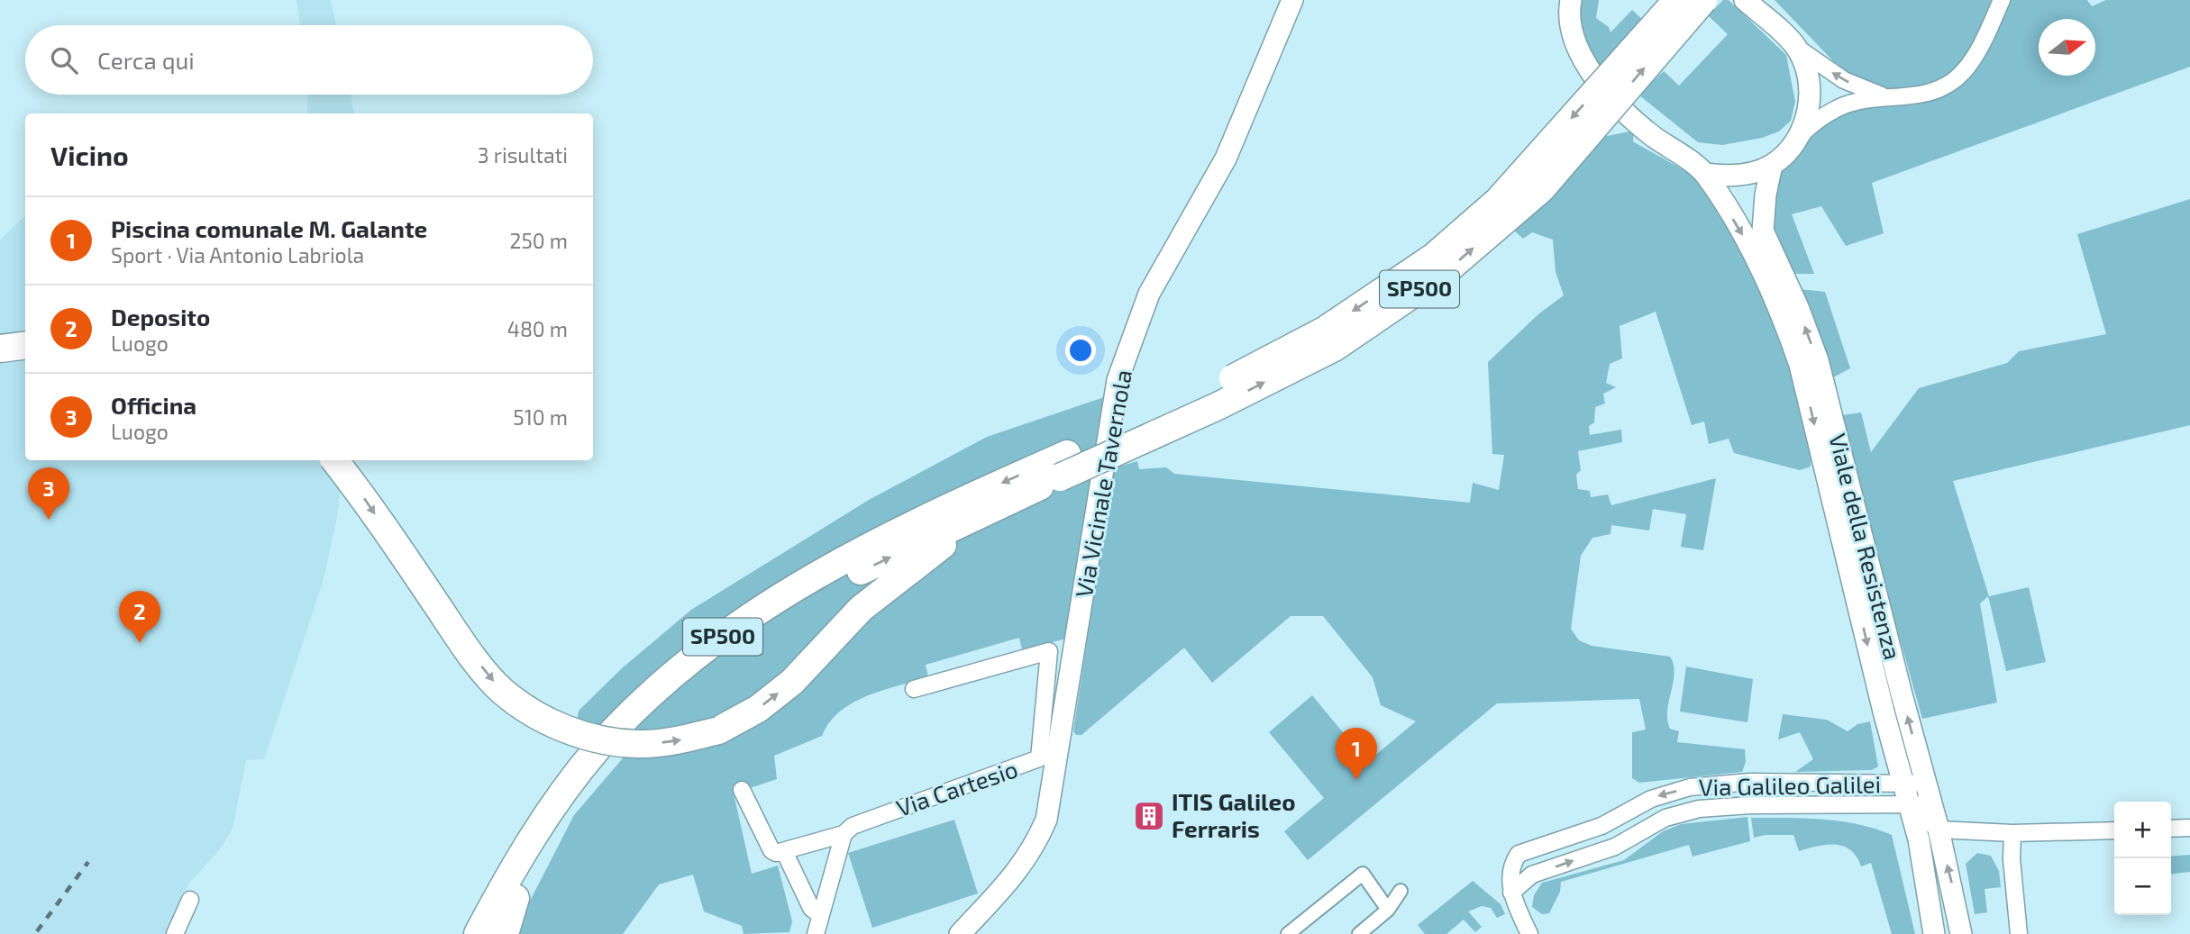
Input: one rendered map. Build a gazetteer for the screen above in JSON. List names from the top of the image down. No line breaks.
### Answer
{"streets":{"highway":["SP500"],"street":["Via Vicinale Tavernola","Viale della Resistenza","Via Galileo Galilei","Via Cartesio"]},"crossings":[["Viale della Resistenza","Via Galileo Galilei"]],"places":{"building":["ITIS Galileo Ferraris"]},"north":"right","page":{"search":"Cerca qui","heading":["Vicino","3 risultati"],"list":[{"mark":"1","name":"Piscina comunale M. Galante","note":"Sport · Via Antonio Labriola","value":"250 m"},{"mark":"2","name":"Deposito","note":"Luogo","value":"480 m"},{"mark":"3","name":"Officina","note":"Luogo","value":"510 m"}],"pins":["3","2","1"],"map_buttons":["+","−"]}}
